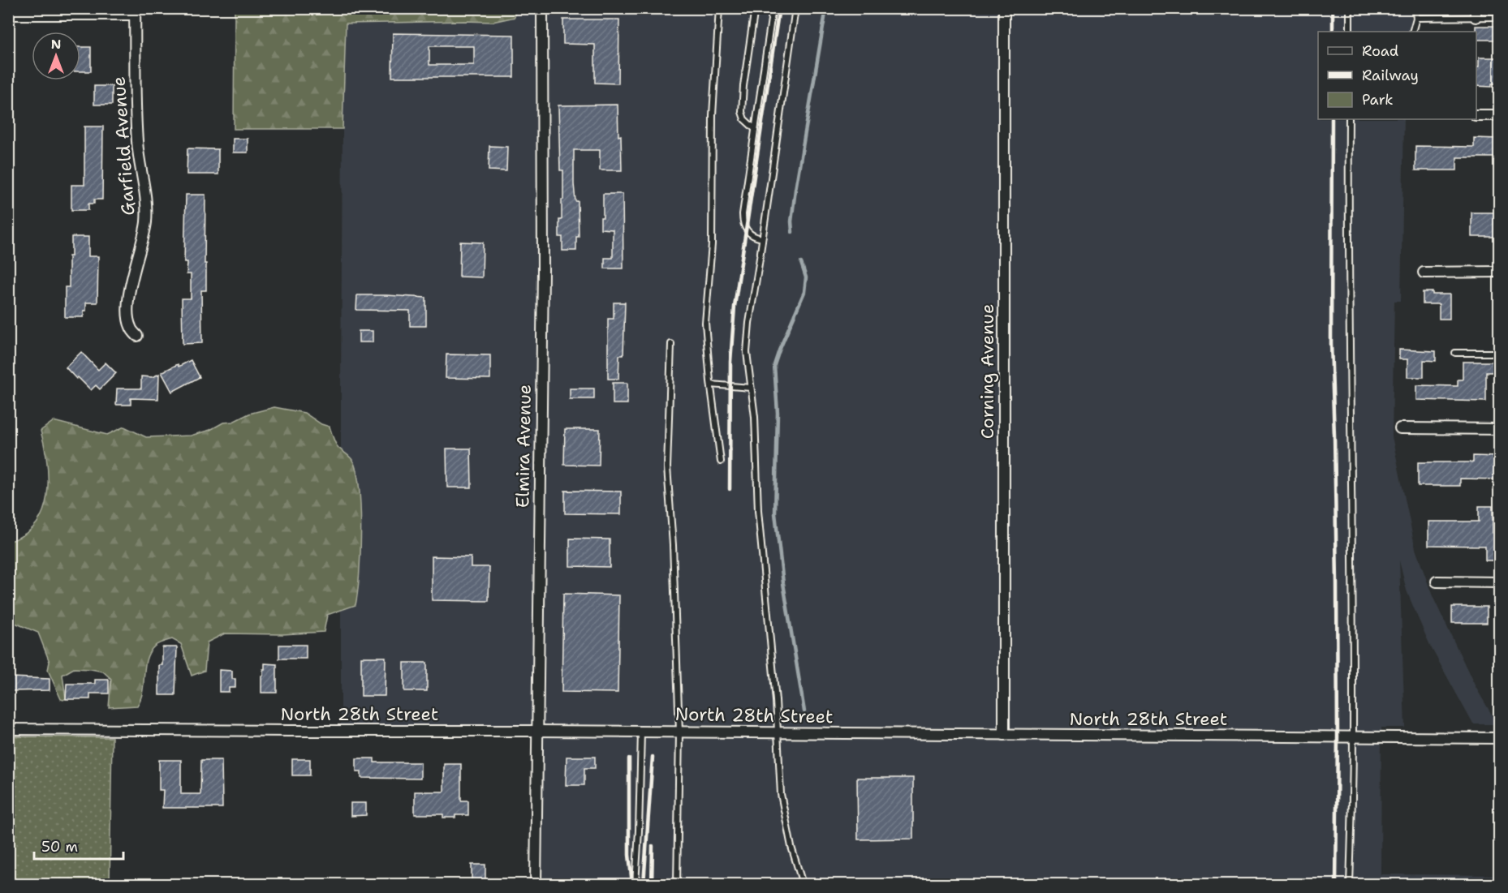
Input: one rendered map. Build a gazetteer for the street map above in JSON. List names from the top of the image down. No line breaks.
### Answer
{"streets":{"street":["Garfield Avenue","Corning Avenue","Elmira Avenue","North 28th Street"]},"crossings":[["Corning Avenue","North 28th Street"],["Elmira Avenue","North 28th Street"]],"legend":["Road","Railway","Park"],"scale_bar":"50 m","north":"top"}
